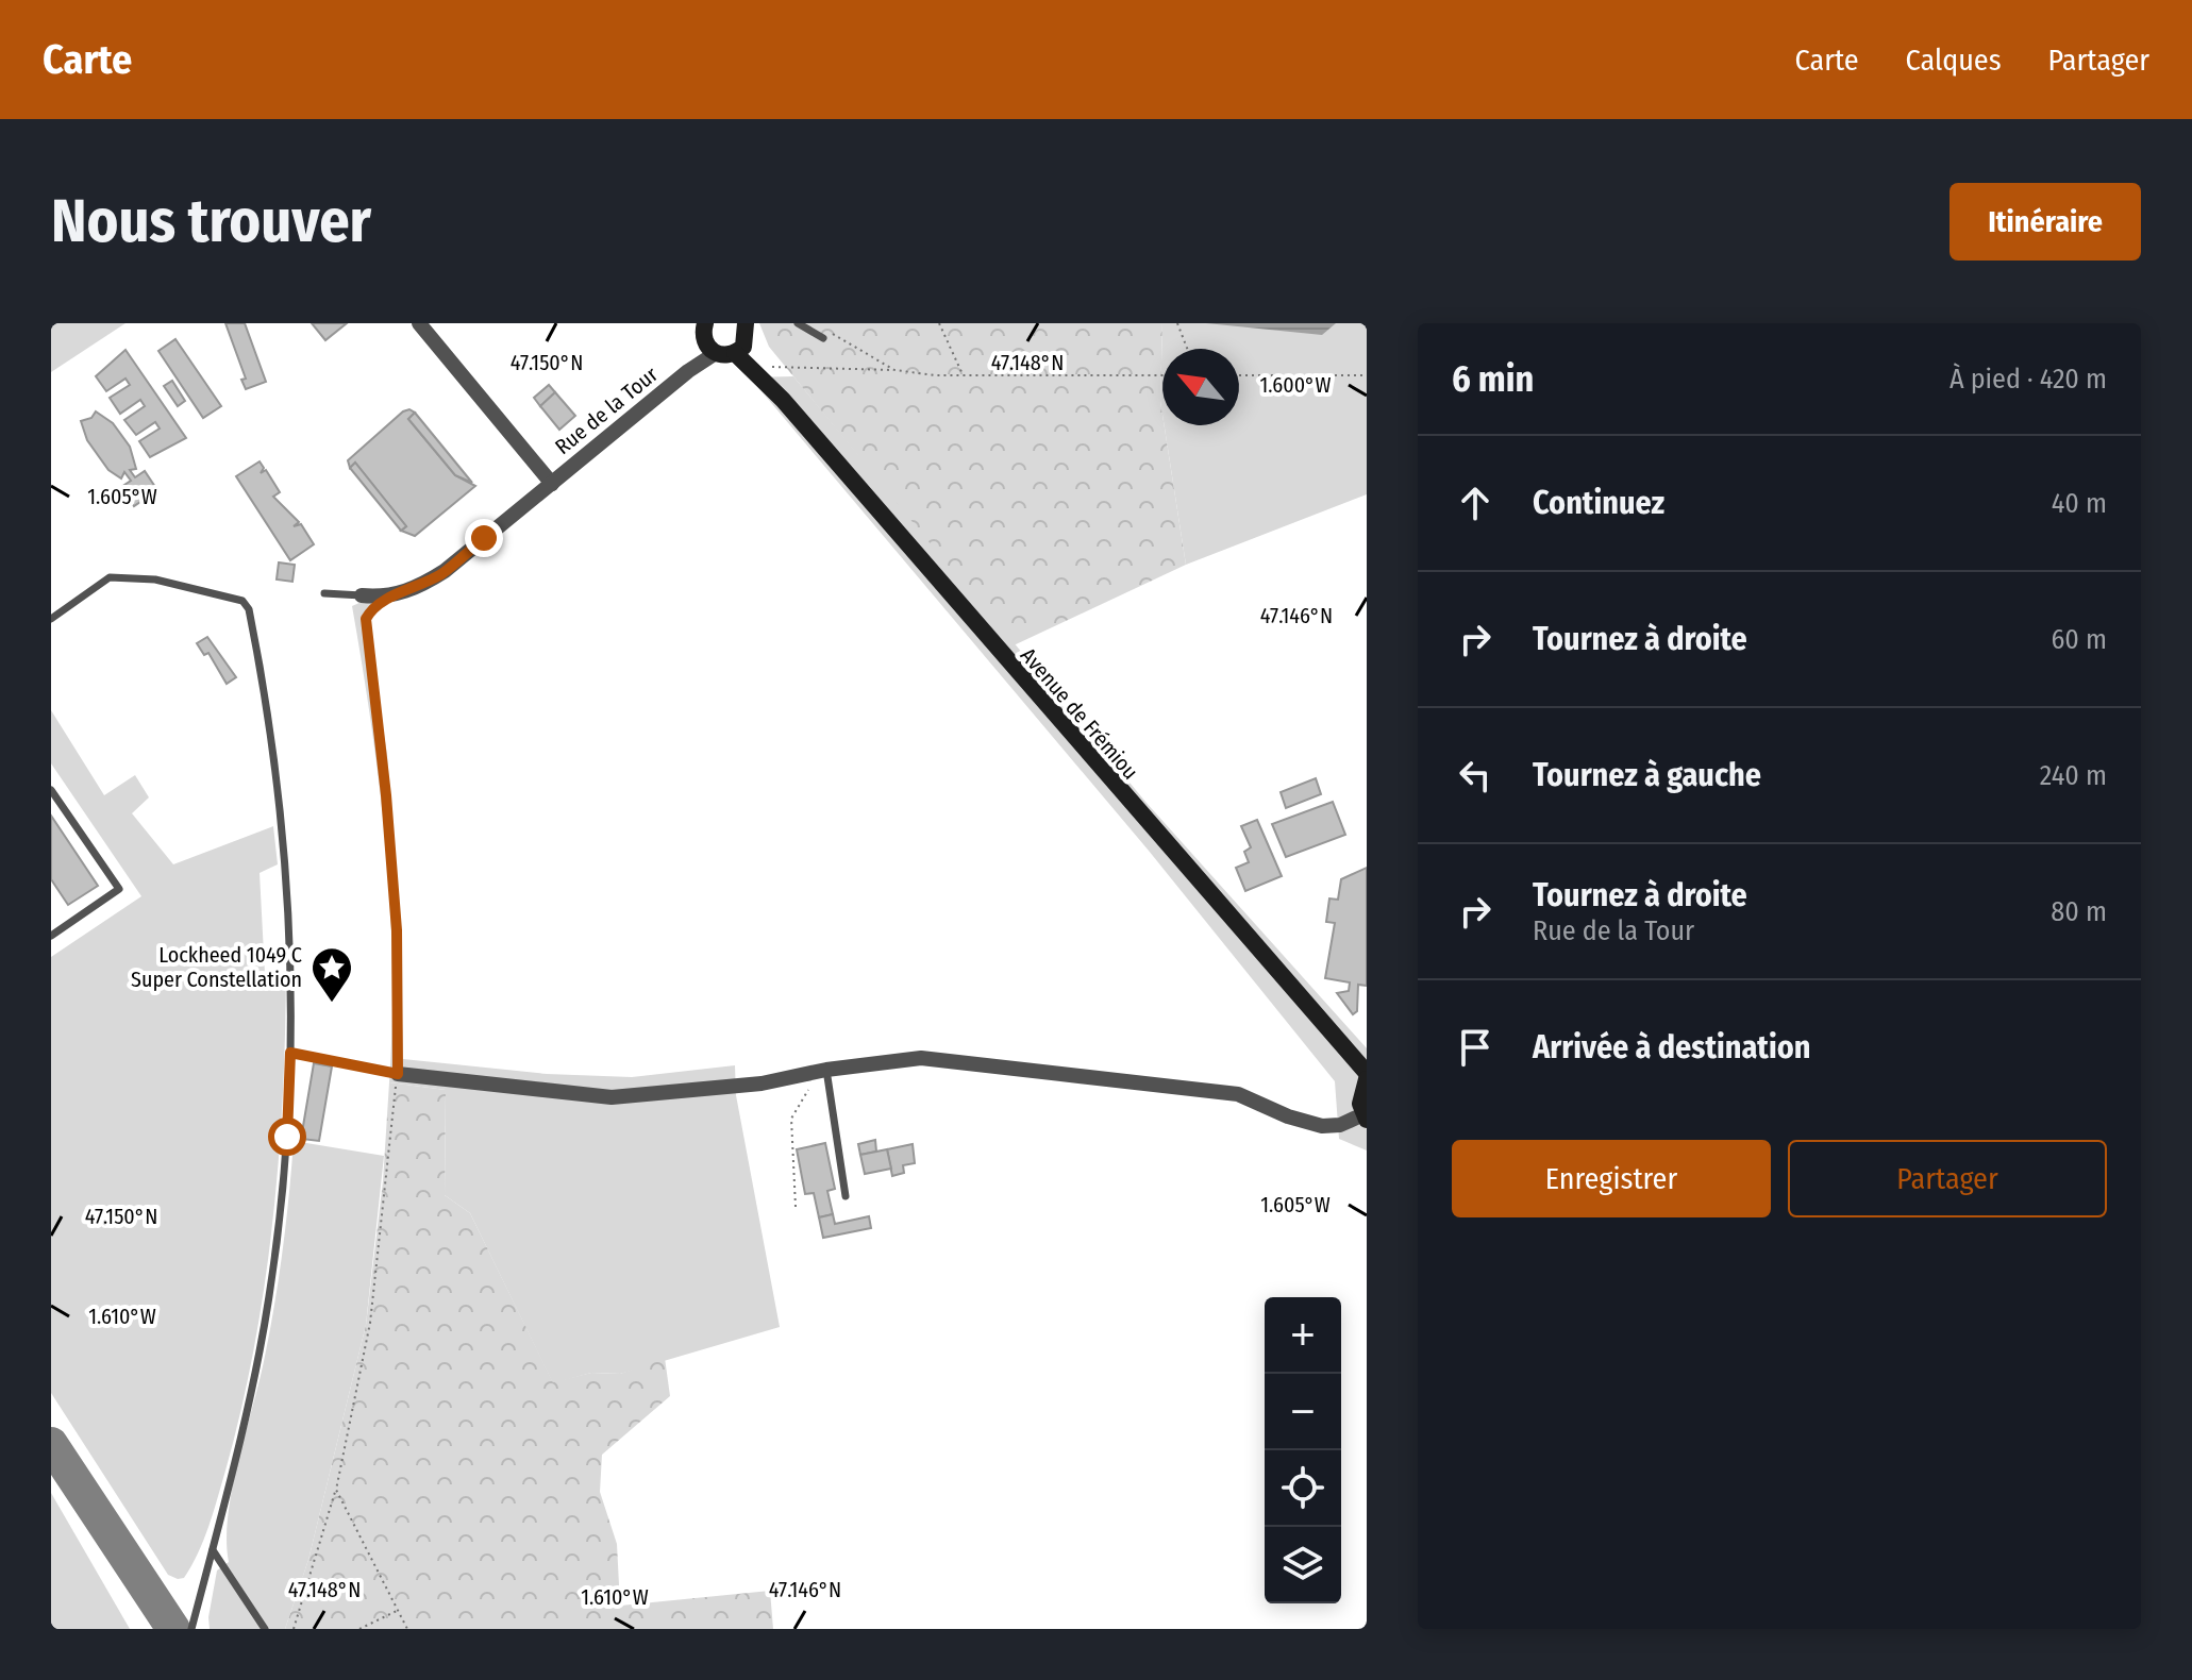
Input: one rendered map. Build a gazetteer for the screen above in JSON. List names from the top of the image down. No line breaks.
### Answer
{"streets":{"main road":["Avenue de Frémiou"],"street":["Rue de la Tour"]},"places":{"place":["Lockheed 1049 C Super Constellation"]},"north":"top left","page":{"header":"Carte","nav":["Carte","Calques","Partager"],"buttons":["Itinéraire",["Enregistrer","Partager"]],"title":"Nous trouver","heading":["6 min","À pied · 420 m"],"list":[["Continuez","40 m"],["Tournez à droite","60 m"],["Tournez à gauche","240 m"],["Tournez à droite","Rue de la Tour","80 m"],"Arrivée à destination"],"map_buttons":["+","−"]},"coordinates":["47.150°N","47.148°N","1.600°W","1.605°W","47.146°N","1.610°W"]}
